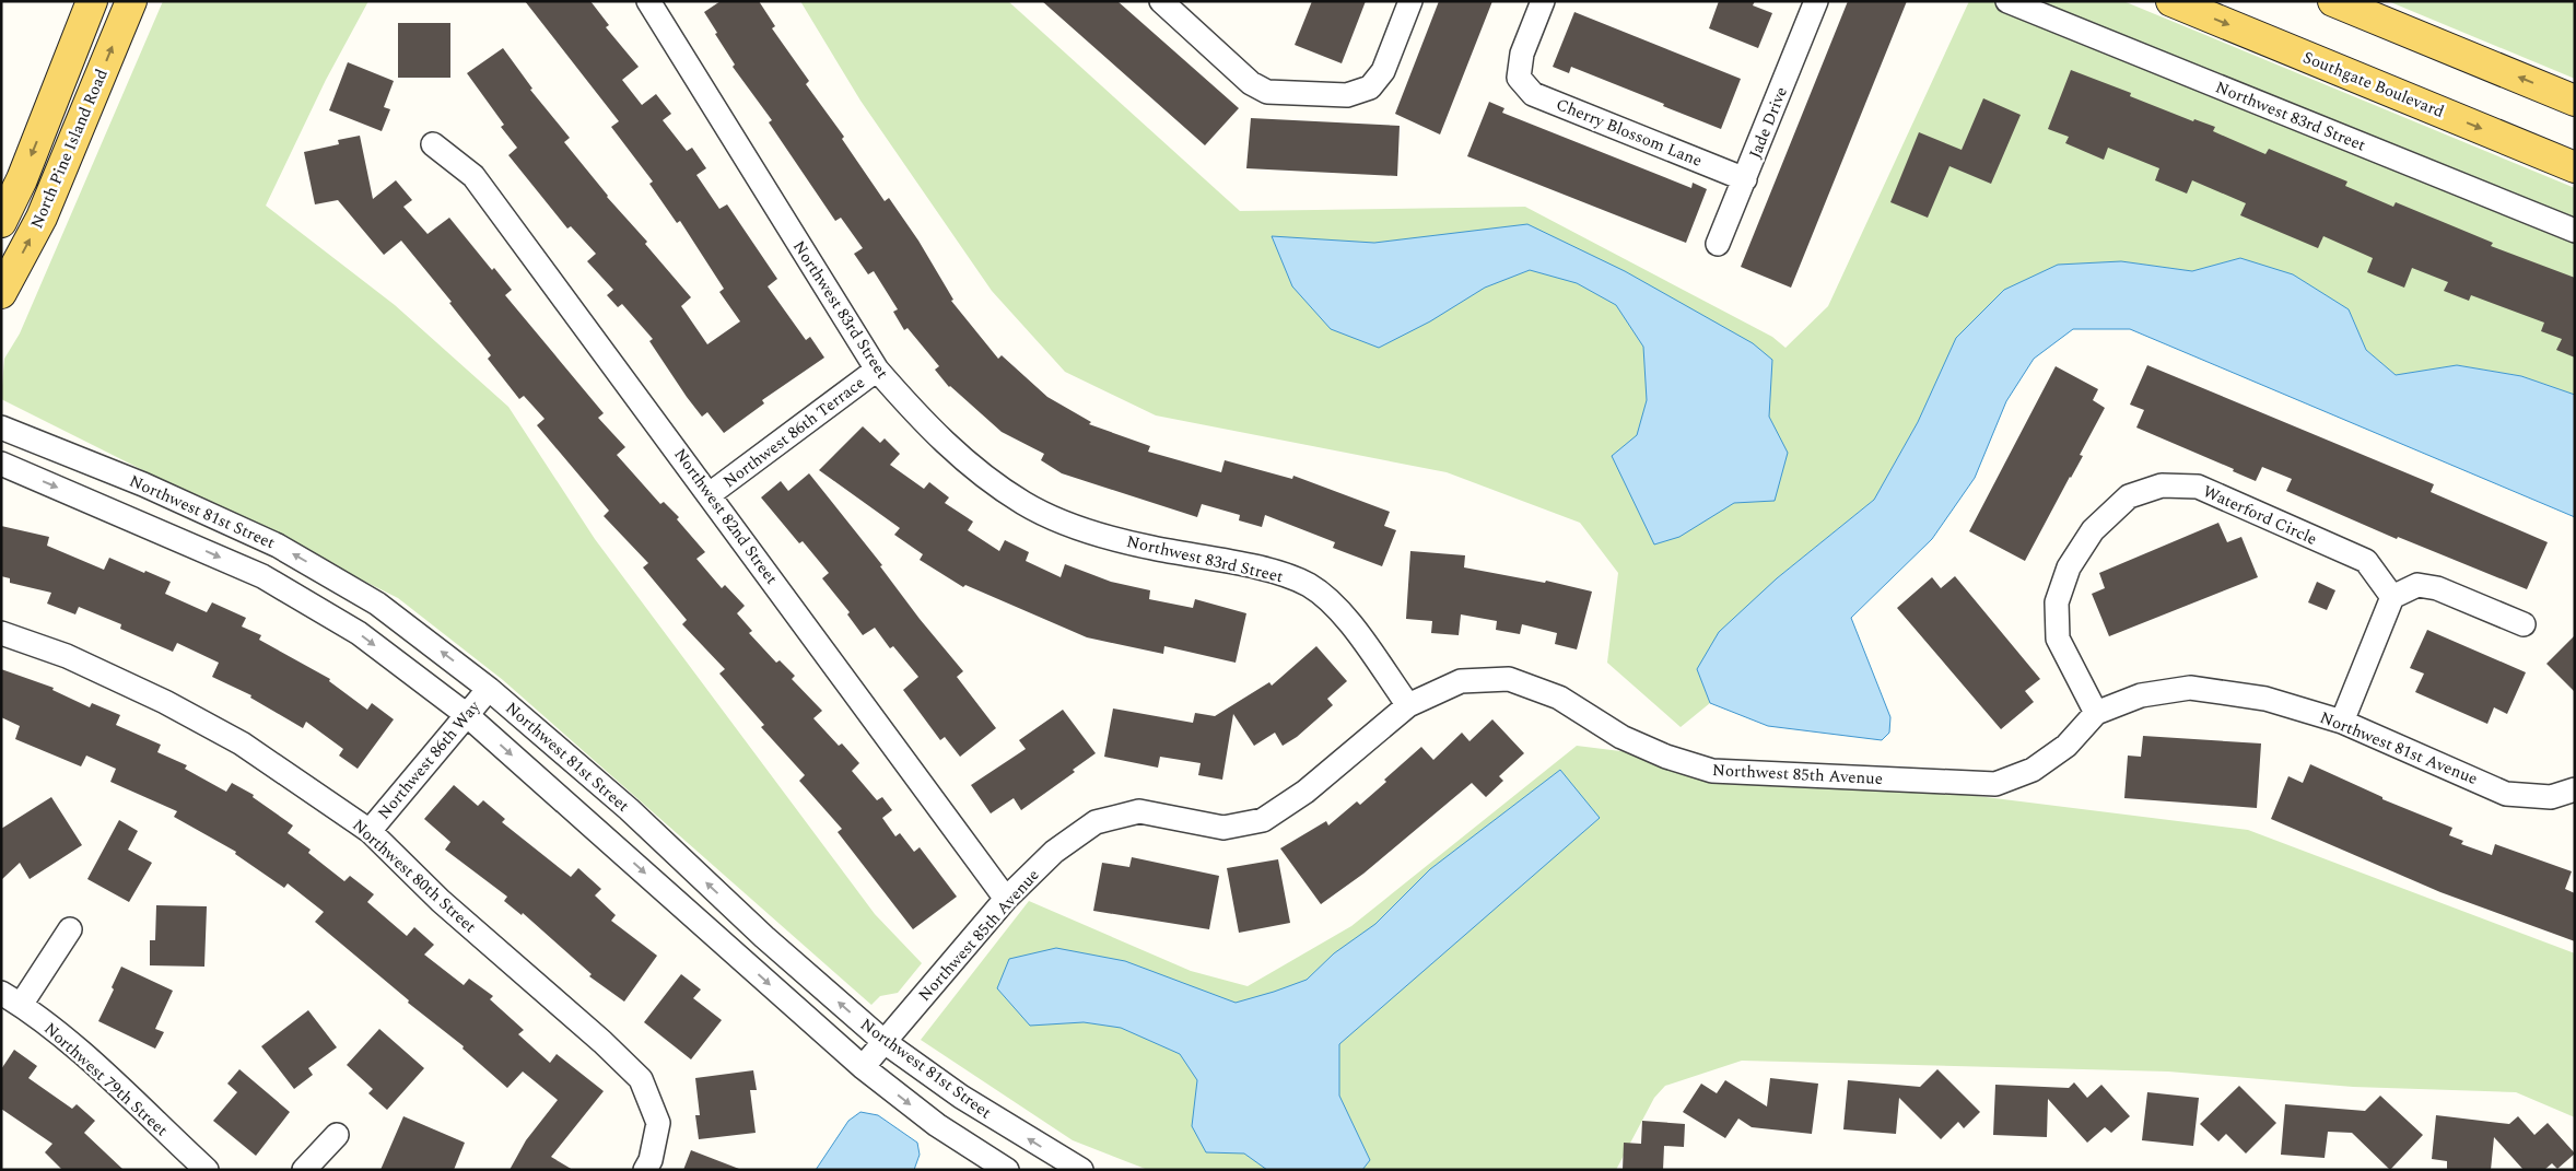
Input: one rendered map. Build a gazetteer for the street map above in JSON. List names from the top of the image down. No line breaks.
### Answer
{"streets":{"main road":["Southgate Boulevard","North Pine Island Road"],"street":["Northwest 83rd Street","Jade Drive","Cherry Blossom Lane","Northwest 86th Terrace","Northwest 81st Street","Waterford Circle","Northwest 82nd Street","Northwest 81st Avenue","Northwest 86th Way","Northwest 85th Avenue","Northwest 80th Street","Northwest 79th Street"]},"crossings":[["Northwest 83rd Street","Northwest 86th Terrace"],["Northwest 83rd Street","Northwest 85th Avenue"],["Jade Drive","Cherry Blossom Lane"],["Northwest 86th Terrace","Northwest 82nd Street"],["Northwest 81st Street","Northwest 86th Way"],["Northwest 81st Street","Northwest 85th Avenue"],["Waterford Circle","Northwest 81st Avenue"],["Waterford Circle","Northwest 85th Avenue"],["Northwest 82nd Street","Northwest 85th Avenue"],["Northwest 81st Avenue","Northwest 85th Avenue"],["Northwest 86th Way","Northwest 80th Street"]]}
